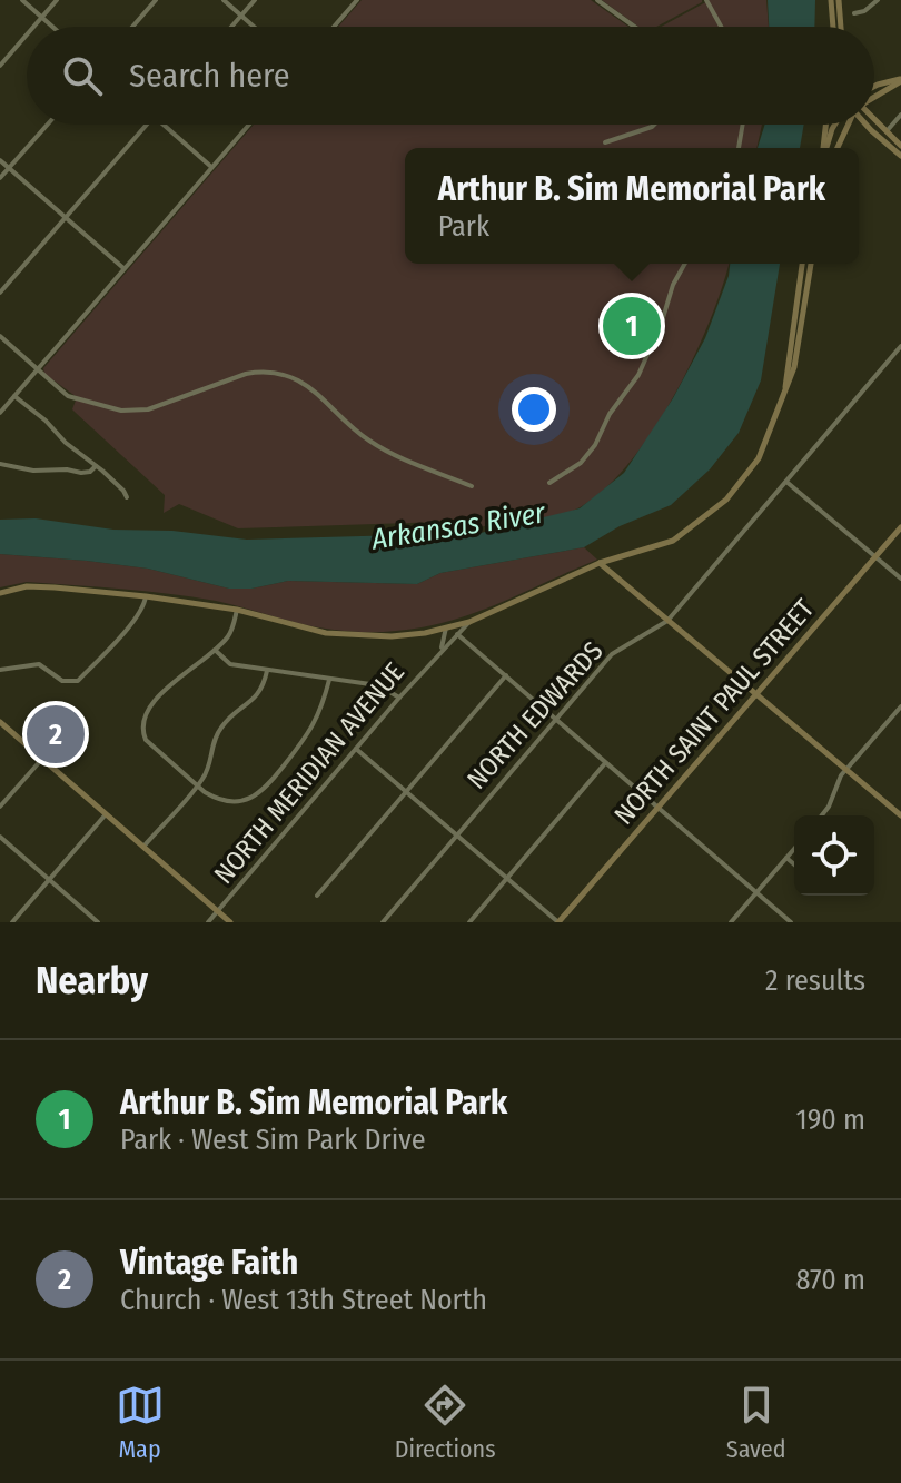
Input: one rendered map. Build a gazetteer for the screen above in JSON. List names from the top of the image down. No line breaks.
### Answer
{"streets":{"main road":["NORTH SAINT PAUL STREET"],"street":["NORTH EDWARDS","NORTH MERIDIAN AVENUE"]},"water":["Arkansas River"],"page":{"search":"Search here","popup":["Arthur B. Sim Memorial Park","Park"],"pins":["1","2"],"heading":["Nearby","2 results"],"list":[{"mark":"1","name":"Arthur B. Sim Memorial Park","note":"Park · West Sim Park Drive","value":"190 m"},{"mark":"2","name":"Vintage Faith","note":"Church · West 13th Street North","value":"870 m"}],"nav":["Map","Directions","Saved"]}}
